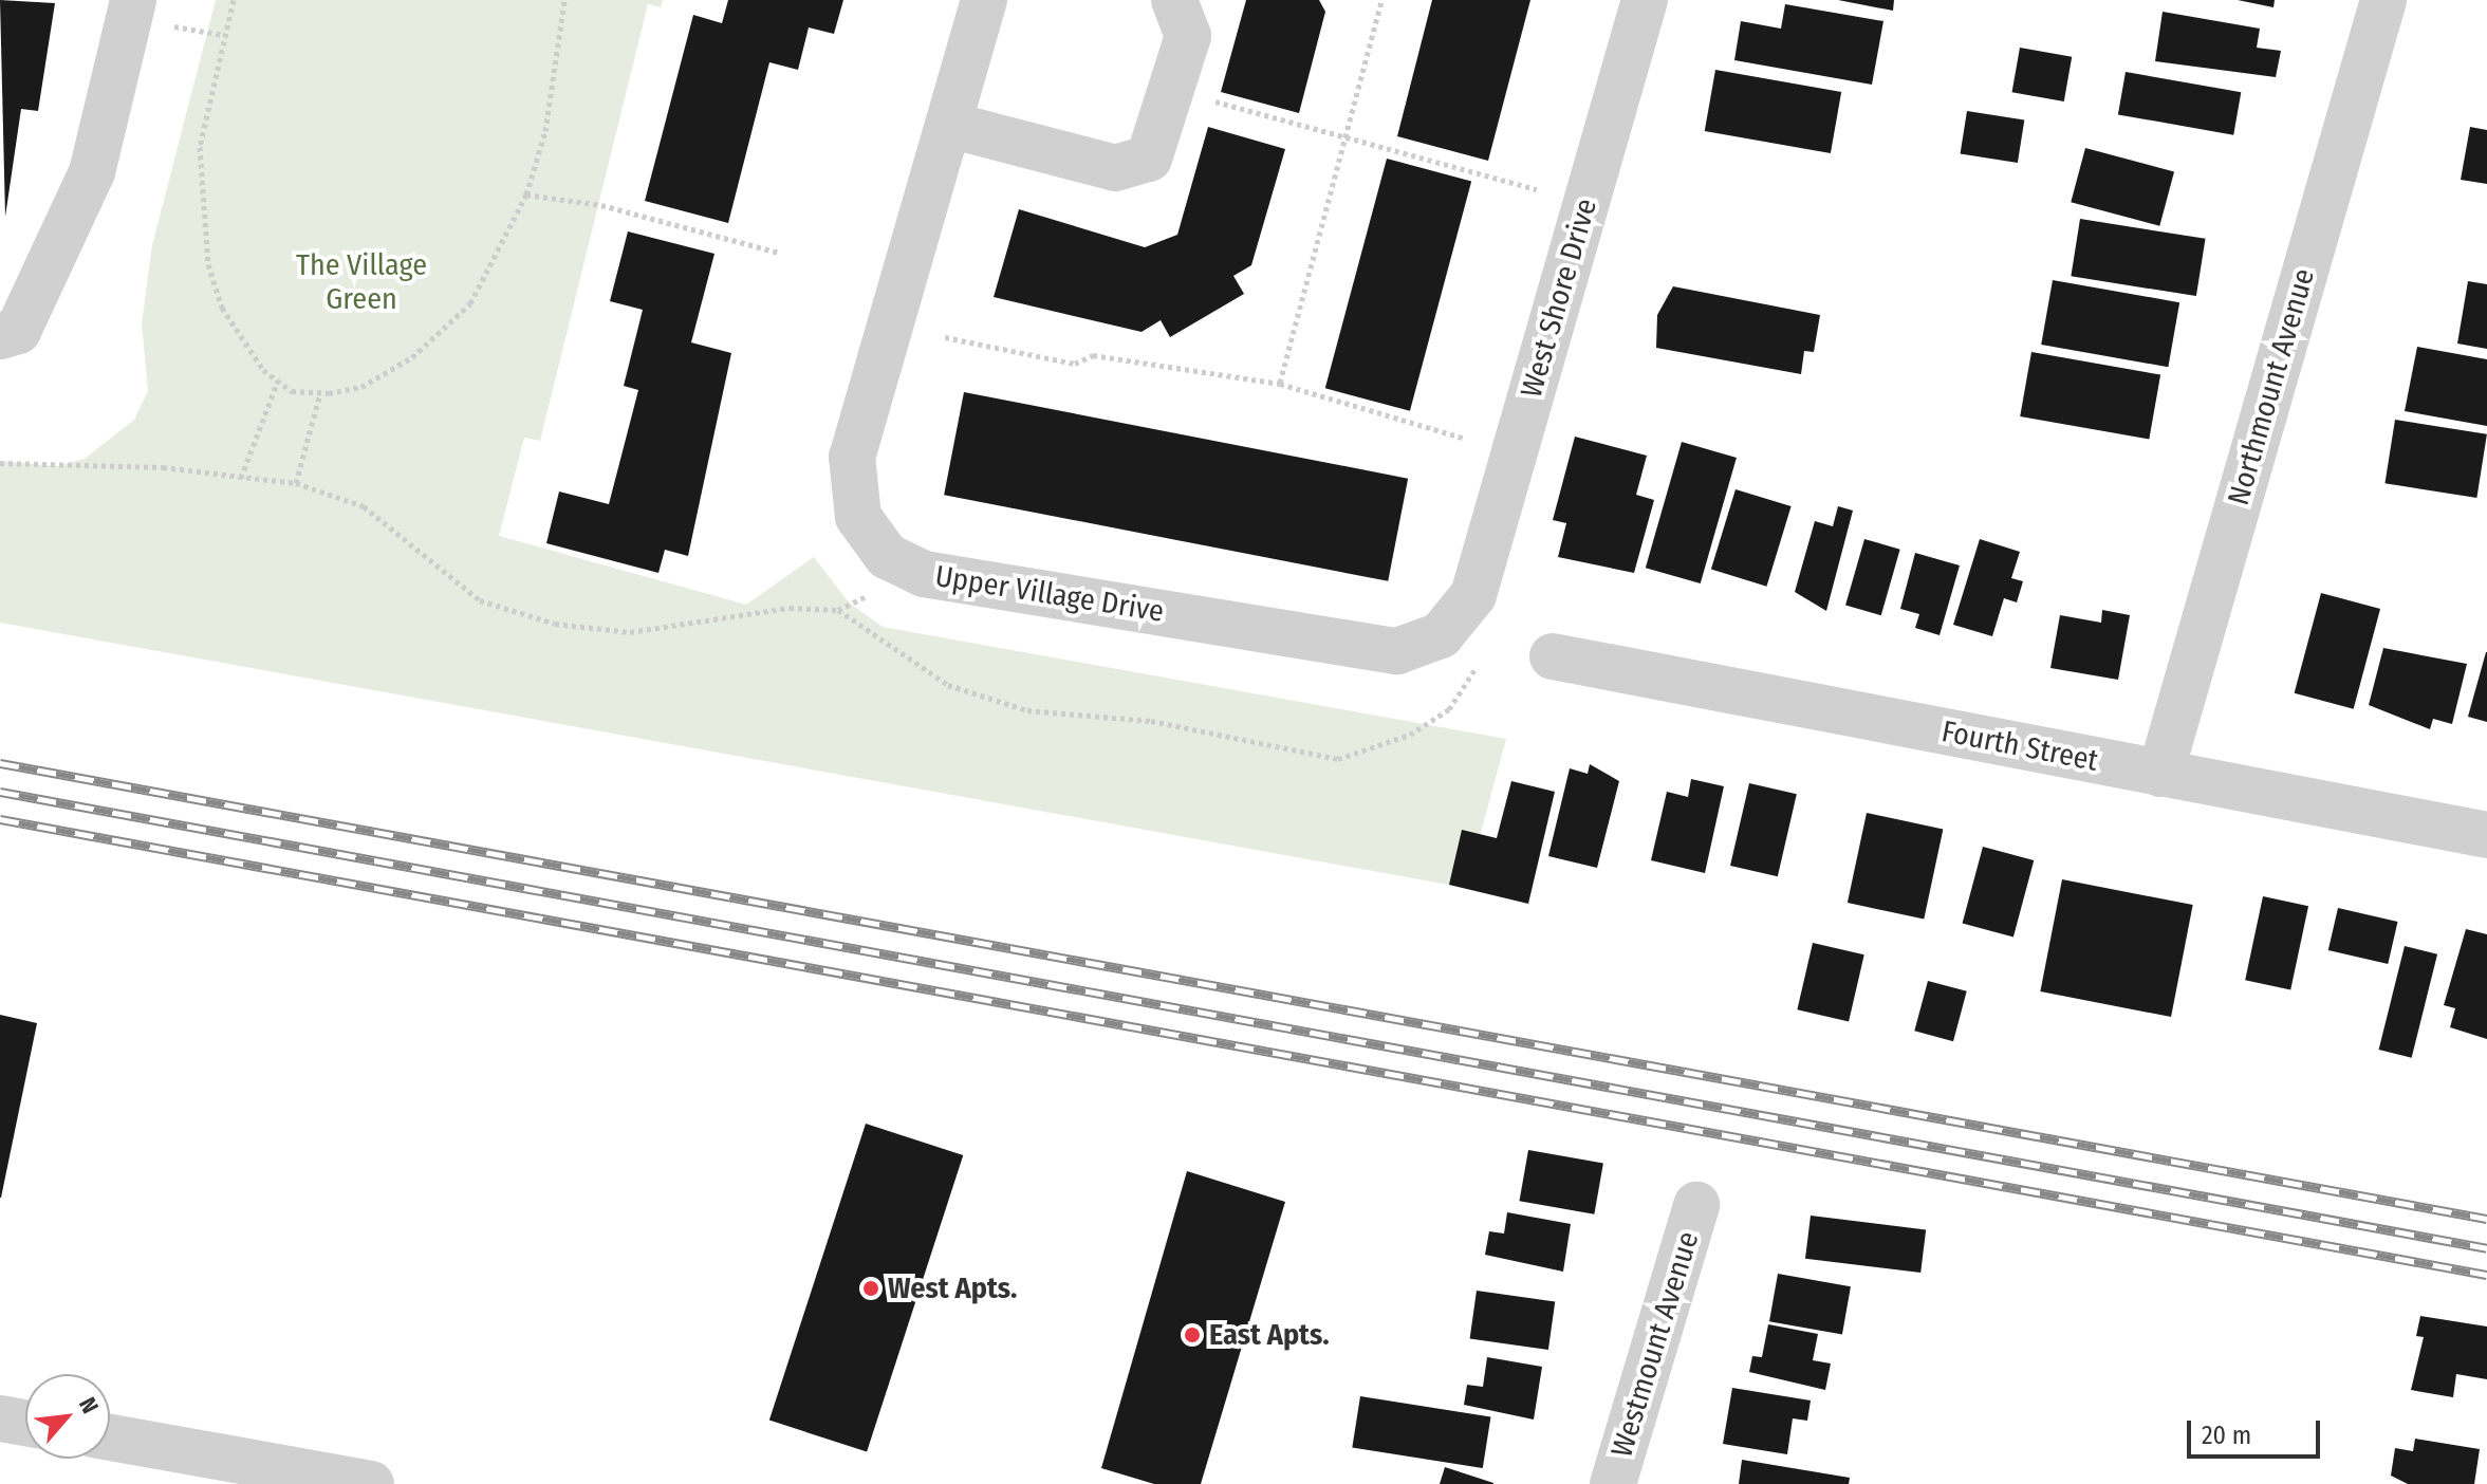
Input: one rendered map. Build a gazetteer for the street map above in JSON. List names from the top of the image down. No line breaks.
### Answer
{"streets":{"street":["West Shore Drive","Northmount Avenue","Upper Village Drive","Fourth Street","Westmount Avenue"]},"crossings":[["West Shore Drive","Upper Village Drive"],["Northmount Avenue","Fourth Street"]],"parks":["The Village Green"],"places":["West Apts.","East Apts."],"scale_bar":"20 m","north":"top right"}
